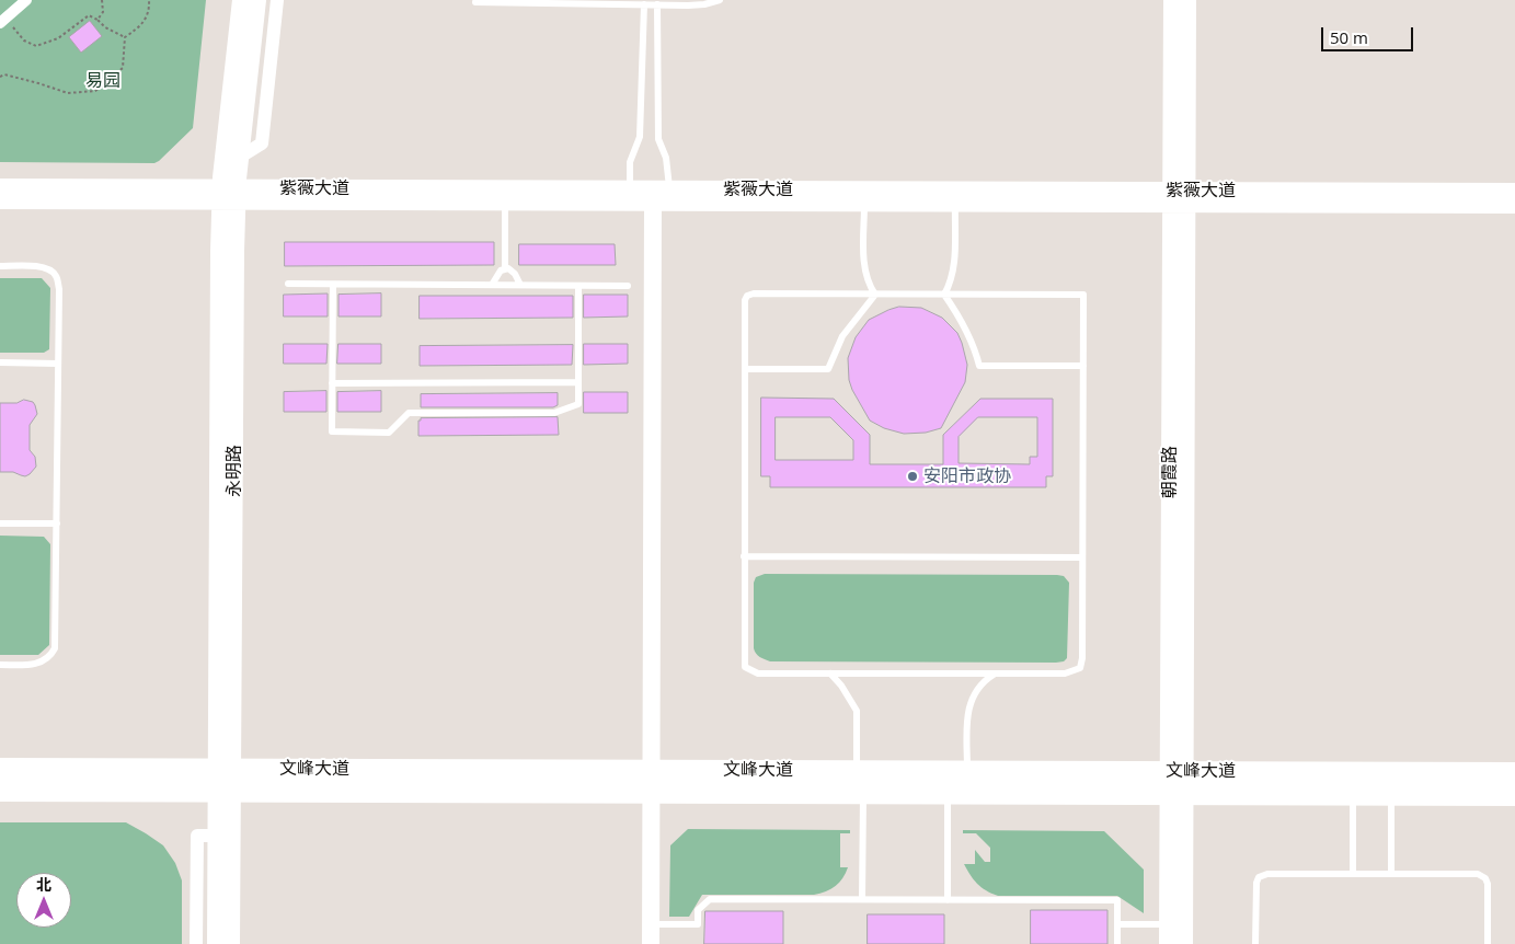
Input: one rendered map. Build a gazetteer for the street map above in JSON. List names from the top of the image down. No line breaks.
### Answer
{"streets":{"main road":["文峰大道"],"street":["紫薇大道","永明路","朝霞路"]},"crossings":[["紫薇大道","永明路"],["紫薇大道","朝霞路"],["永明路","文峰大道"],["朝霞路","文峰大道"]],"parks":["易园"],"places":["安阳市政协"],"scale_bar":"50 m","north":"top"}
